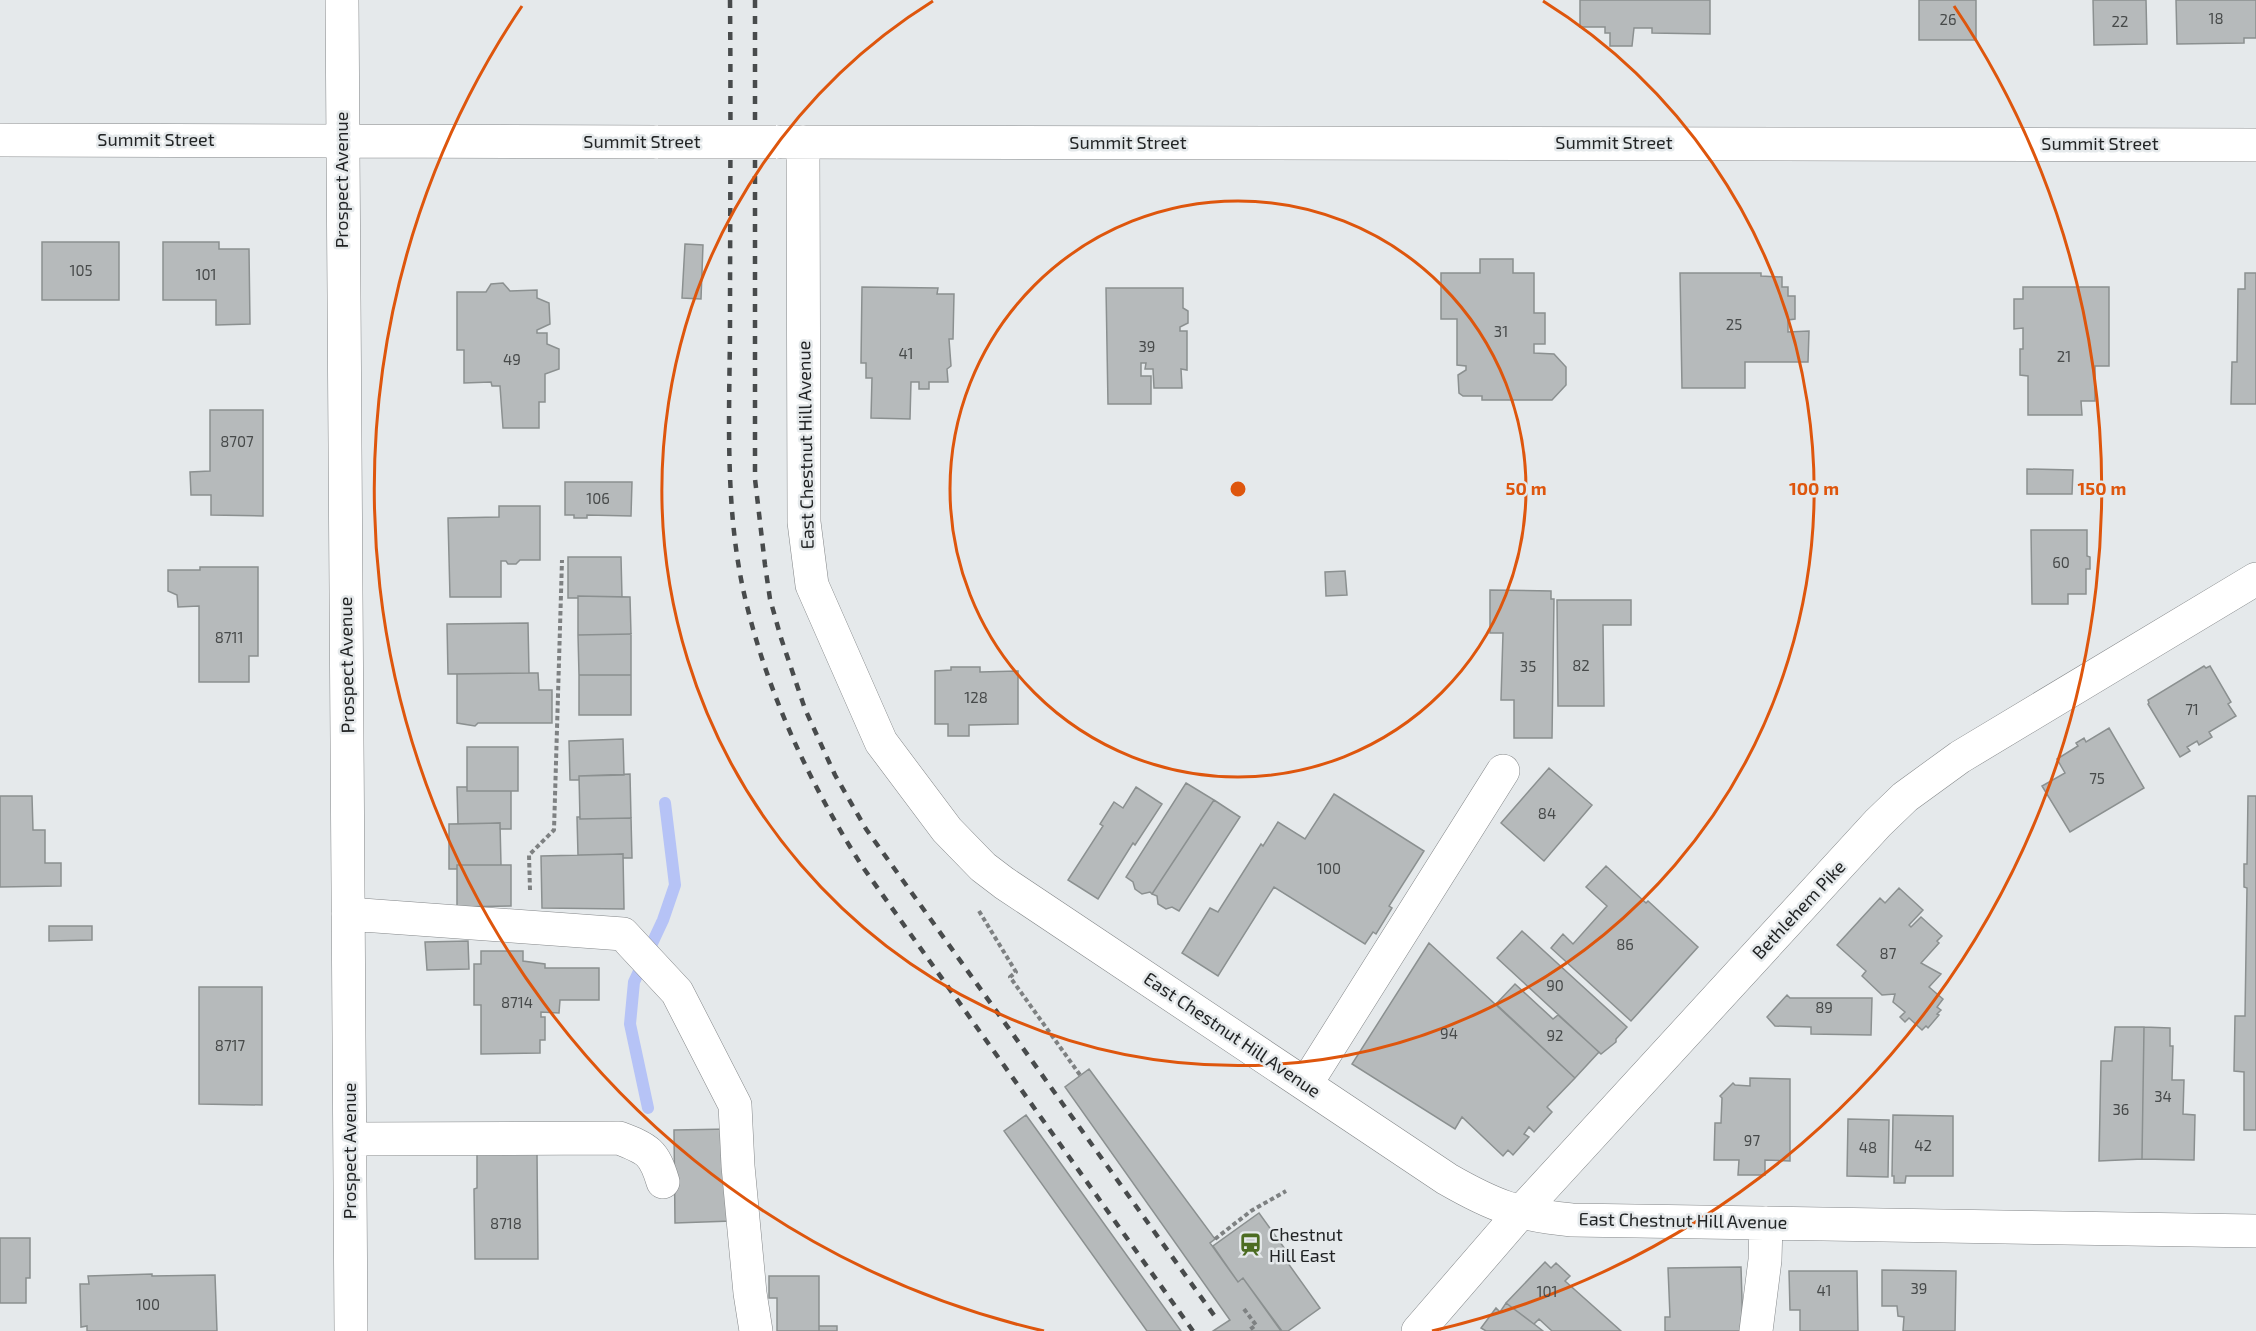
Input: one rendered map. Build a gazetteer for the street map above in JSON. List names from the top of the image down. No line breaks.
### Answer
{"streets":{"street":["Summit Street","Prospect Avenue","East Chestnut Hill Avenue","Bethlehem Pike"]},"crossings":[["Summit Street","Prospect Avenue"],["Summit Street","East Chestnut Hill Avenue"],["East Chestnut Hill Avenue","Bethlehem Pike"]],"places":{"station":["Chestnut Hill East"]},"house_numbers":["18","26","22","105","101","25","31","39","41","21","49","8707","106","60","8711","82","35","128","71","75","84","100","86","87","90","8714","89","94","92","8717","34","36","97","42","48","8718","39","41","101","100"],"rings":["50 m","100 m","150 m"]}
